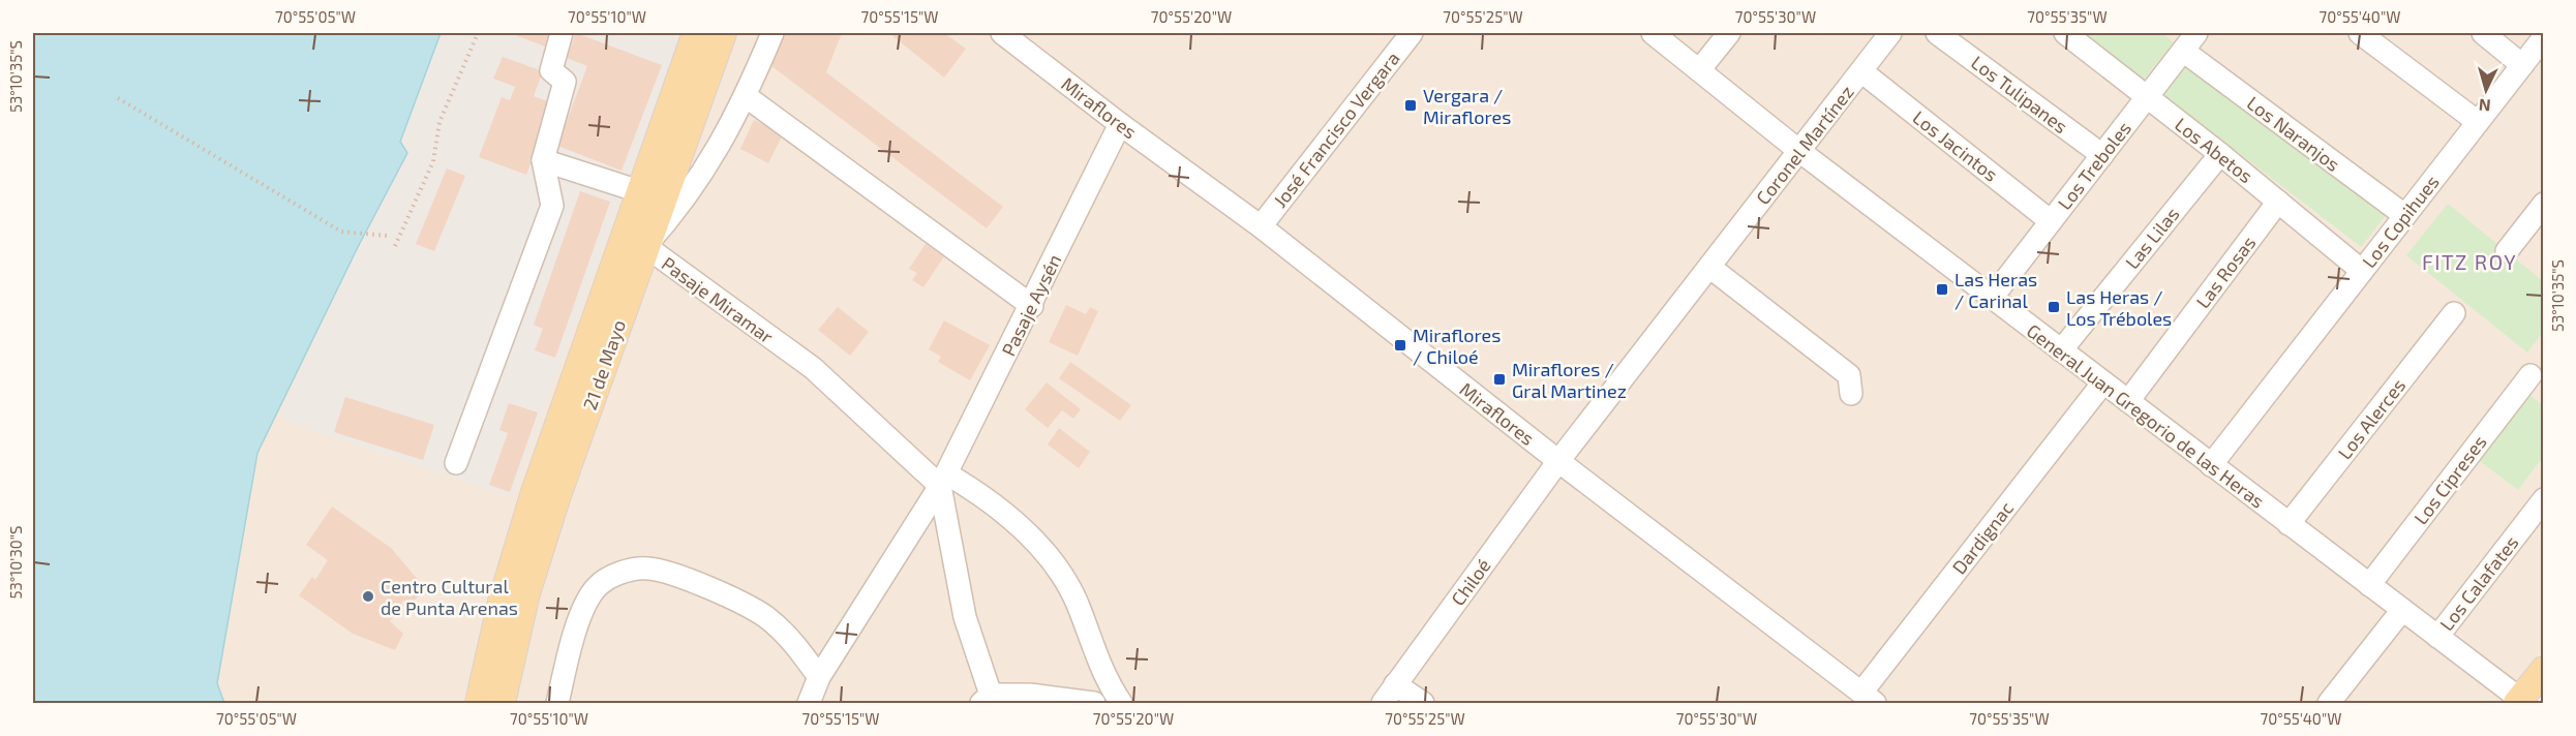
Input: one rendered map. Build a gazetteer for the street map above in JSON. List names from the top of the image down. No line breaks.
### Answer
{"streets":{"main road":["21 de Mayo"],"street":["Los Tulipanes","Miraflores","José Francisco Vergara","Los Naranjos","Coronel Martínez","Los Jacintos","Los Abetos","Los Treboles","Los Copihues","Las Lilas","Las Rosas","Pasaje Miramar","Pasaje Aysén","General Juan Gregorio de las Heras","Los Alerces","Los Cipreses","Dardignac","Chiloé","Los Calafates"]},"crossings":[["Los Tulipanes","Los Treboles"],["Miraflores","José Francisco Vergara"],["Miraflores","Coronel Martínez"],["Miraflores","Pasaje Aysén"],["Miraflores","Dardignac"],["Miraflores","Chiloé"],["Los Naranjos","Los Treboles"],["Los Naranjos","Los Copihues"],["Coronel Martínez","Los Jacintos"],["Coronel Martínez","General Juan Gregorio de las Heras"],["Coronel Martínez","Chiloé"],["Los Jacintos","Los Treboles"],["Los Abetos","Los Treboles"],["Los Abetos","Los Copihues"],["Los Abetos","Las Lilas"],["Los Abetos","Las Rosas"],["Los Treboles","General Juan Gregorio de las Heras"],["Los Copihues","General Juan Gregorio de las Heras"],["Las Lilas","General Juan Gregorio de las Heras"],["Las Rosas","General Juan Gregorio de las Heras"],["Pasaje Miramar","Pasaje Aysén"],["Pasaje Miramar","21 de Mayo"],["General Juan Gregorio de las Heras","Los Alerces"],["General Juan Gregorio de las Heras","Los Cipreses"],["General Juan Gregorio de las Heras","Dardignac"],["General Juan Gregorio de las Heras","Los Calafates"]],"districts":["FITZ ROY"],"places":{"transit":["Vergara / Miraflores","Las Heras / Carinal","Las Heras / Los Tréboles","Miraflores / Chiloé","Miraflores / Gral Martinez"],"other":["Centro Cultural de Punta Arenas"]},"north":"bottom","coordinates":["70°55'05\"W","70°55'10\"W","70°55'15\"W","70°55'20\"W","70°55'25\"W","70°55'30\"W","70°55'35\"W","70°55'40\"W","53°10'35\"S","53°10'30\"S"]}
